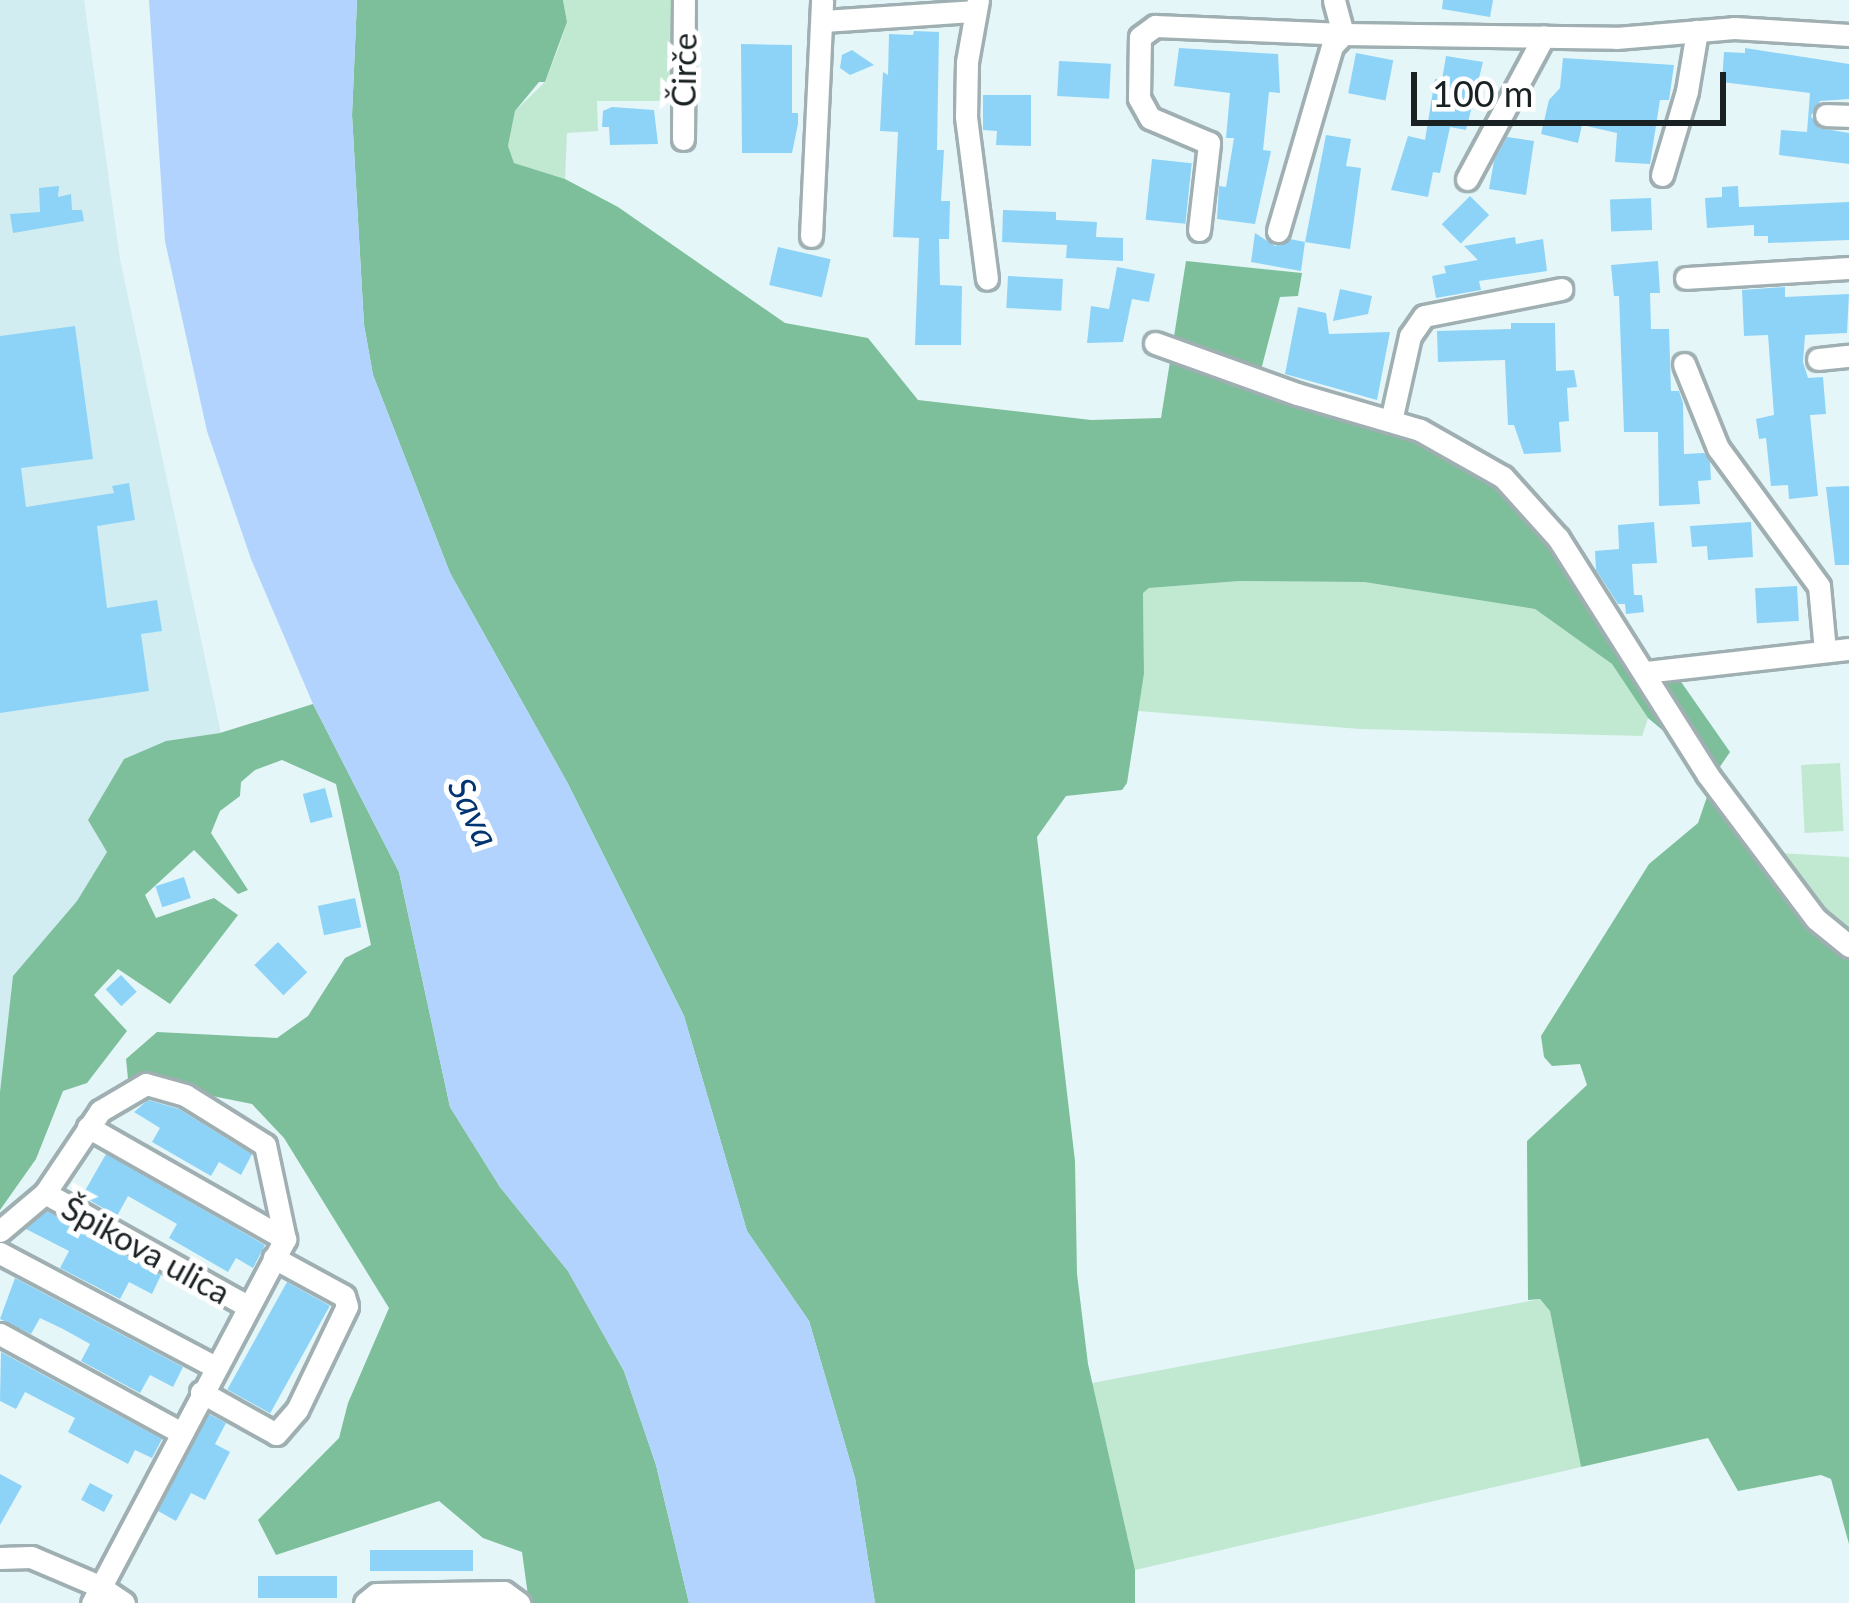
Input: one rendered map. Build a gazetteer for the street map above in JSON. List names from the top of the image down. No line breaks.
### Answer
{"streets":{"street":["Čirče","Špikova ulica"]},"water":["Sava"],"scale_bar":"100 m"}
